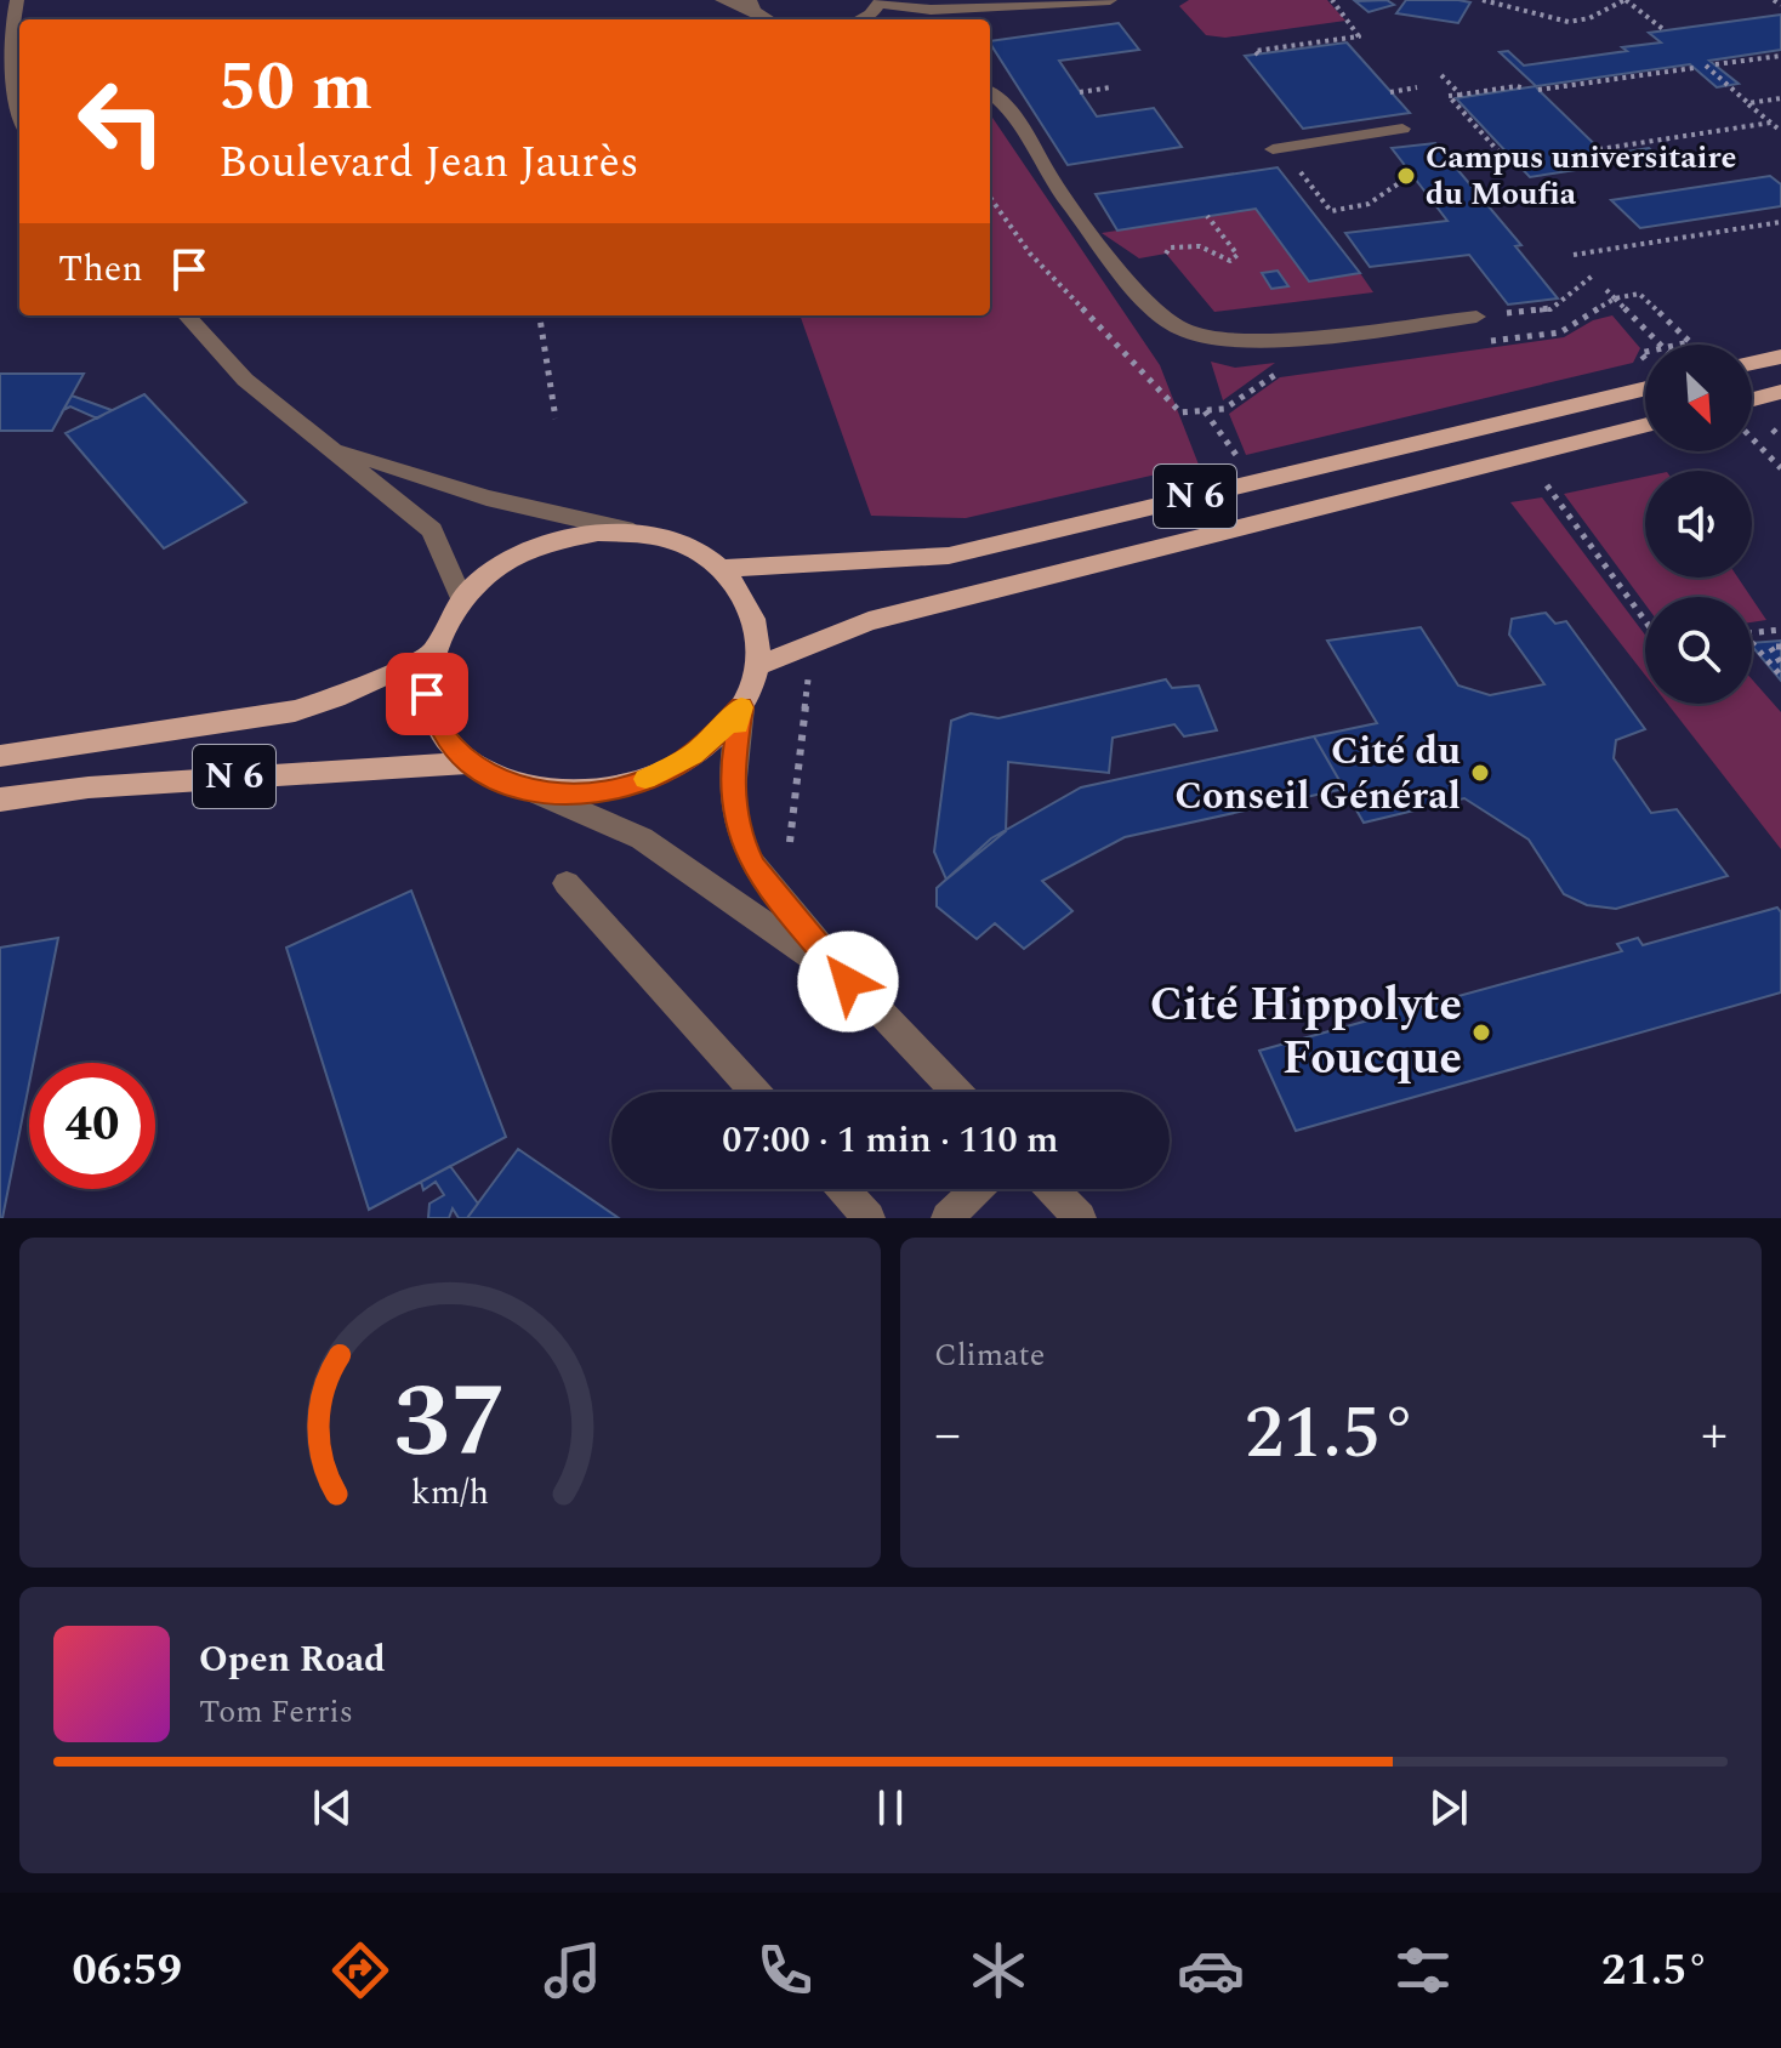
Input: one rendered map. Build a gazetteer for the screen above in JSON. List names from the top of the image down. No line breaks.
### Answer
{"streets":{"main road":["N 6"]},"places":["Campus universitaire du Moufia","Cité du Conseil Général","Cité Hippolyte Foucque"],"north":"bottom right","page":{"turn":["50 m","Boulevard Jean Jaurès"],"then":"Then","limit":"40","trip":"07:00 · 1 min · 110 m","tile":"Climate","heat":["−","21.5°","+"],"song":["Open Road","Tom Ferris"],"tabs":["06:59","21.5°"],"gauge":["37","km/h"]}}
